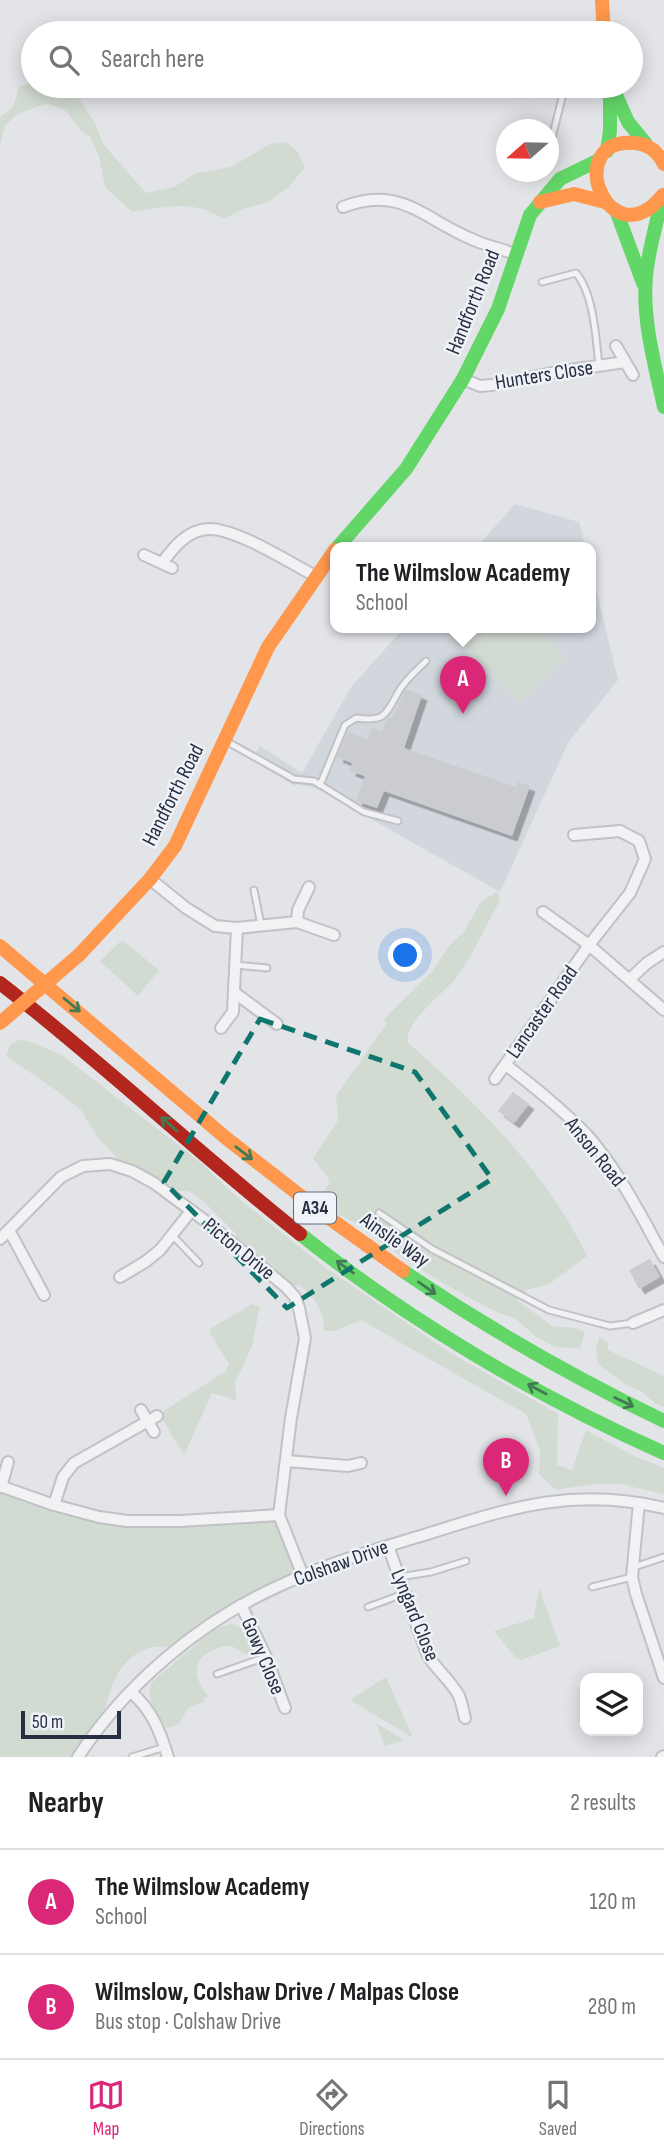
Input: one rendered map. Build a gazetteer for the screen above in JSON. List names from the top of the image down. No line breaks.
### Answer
{"streets":{"main road":["Handforth Road","A34","Ainslie Way"],"street":["Hunters Close","Lancaster Road","Anson Road","Picton Drive","Colshaw Drive","Lyngard Close","Gowy Close"]},"crossings":[["Handforth Road","Hunters Close"],["Lancaster Road","Anson Road"],["Picton Drive","Colshaw Drive"],["Colshaw Drive","Lyngard Close"],["Colshaw Drive","Gowy Close"]],"scale_bar":"50 m","north":"left","page":{"search":"Search here","popup":["The Wilmslow Academy","School"],"pins":["A","B"],"scale":"50 m","heading":["Nearby","2 results"],"list":[{"mark":"A","name":"The Wilmslow Academy","note":"School","value":"120 m"},{"mark":"B","name":"Wilmslow, Colshaw Drive / Malpas Close","note":"Bus stop · Colshaw Drive","value":"280 m"}],"nav":["Map","Directions","Saved"]}}
